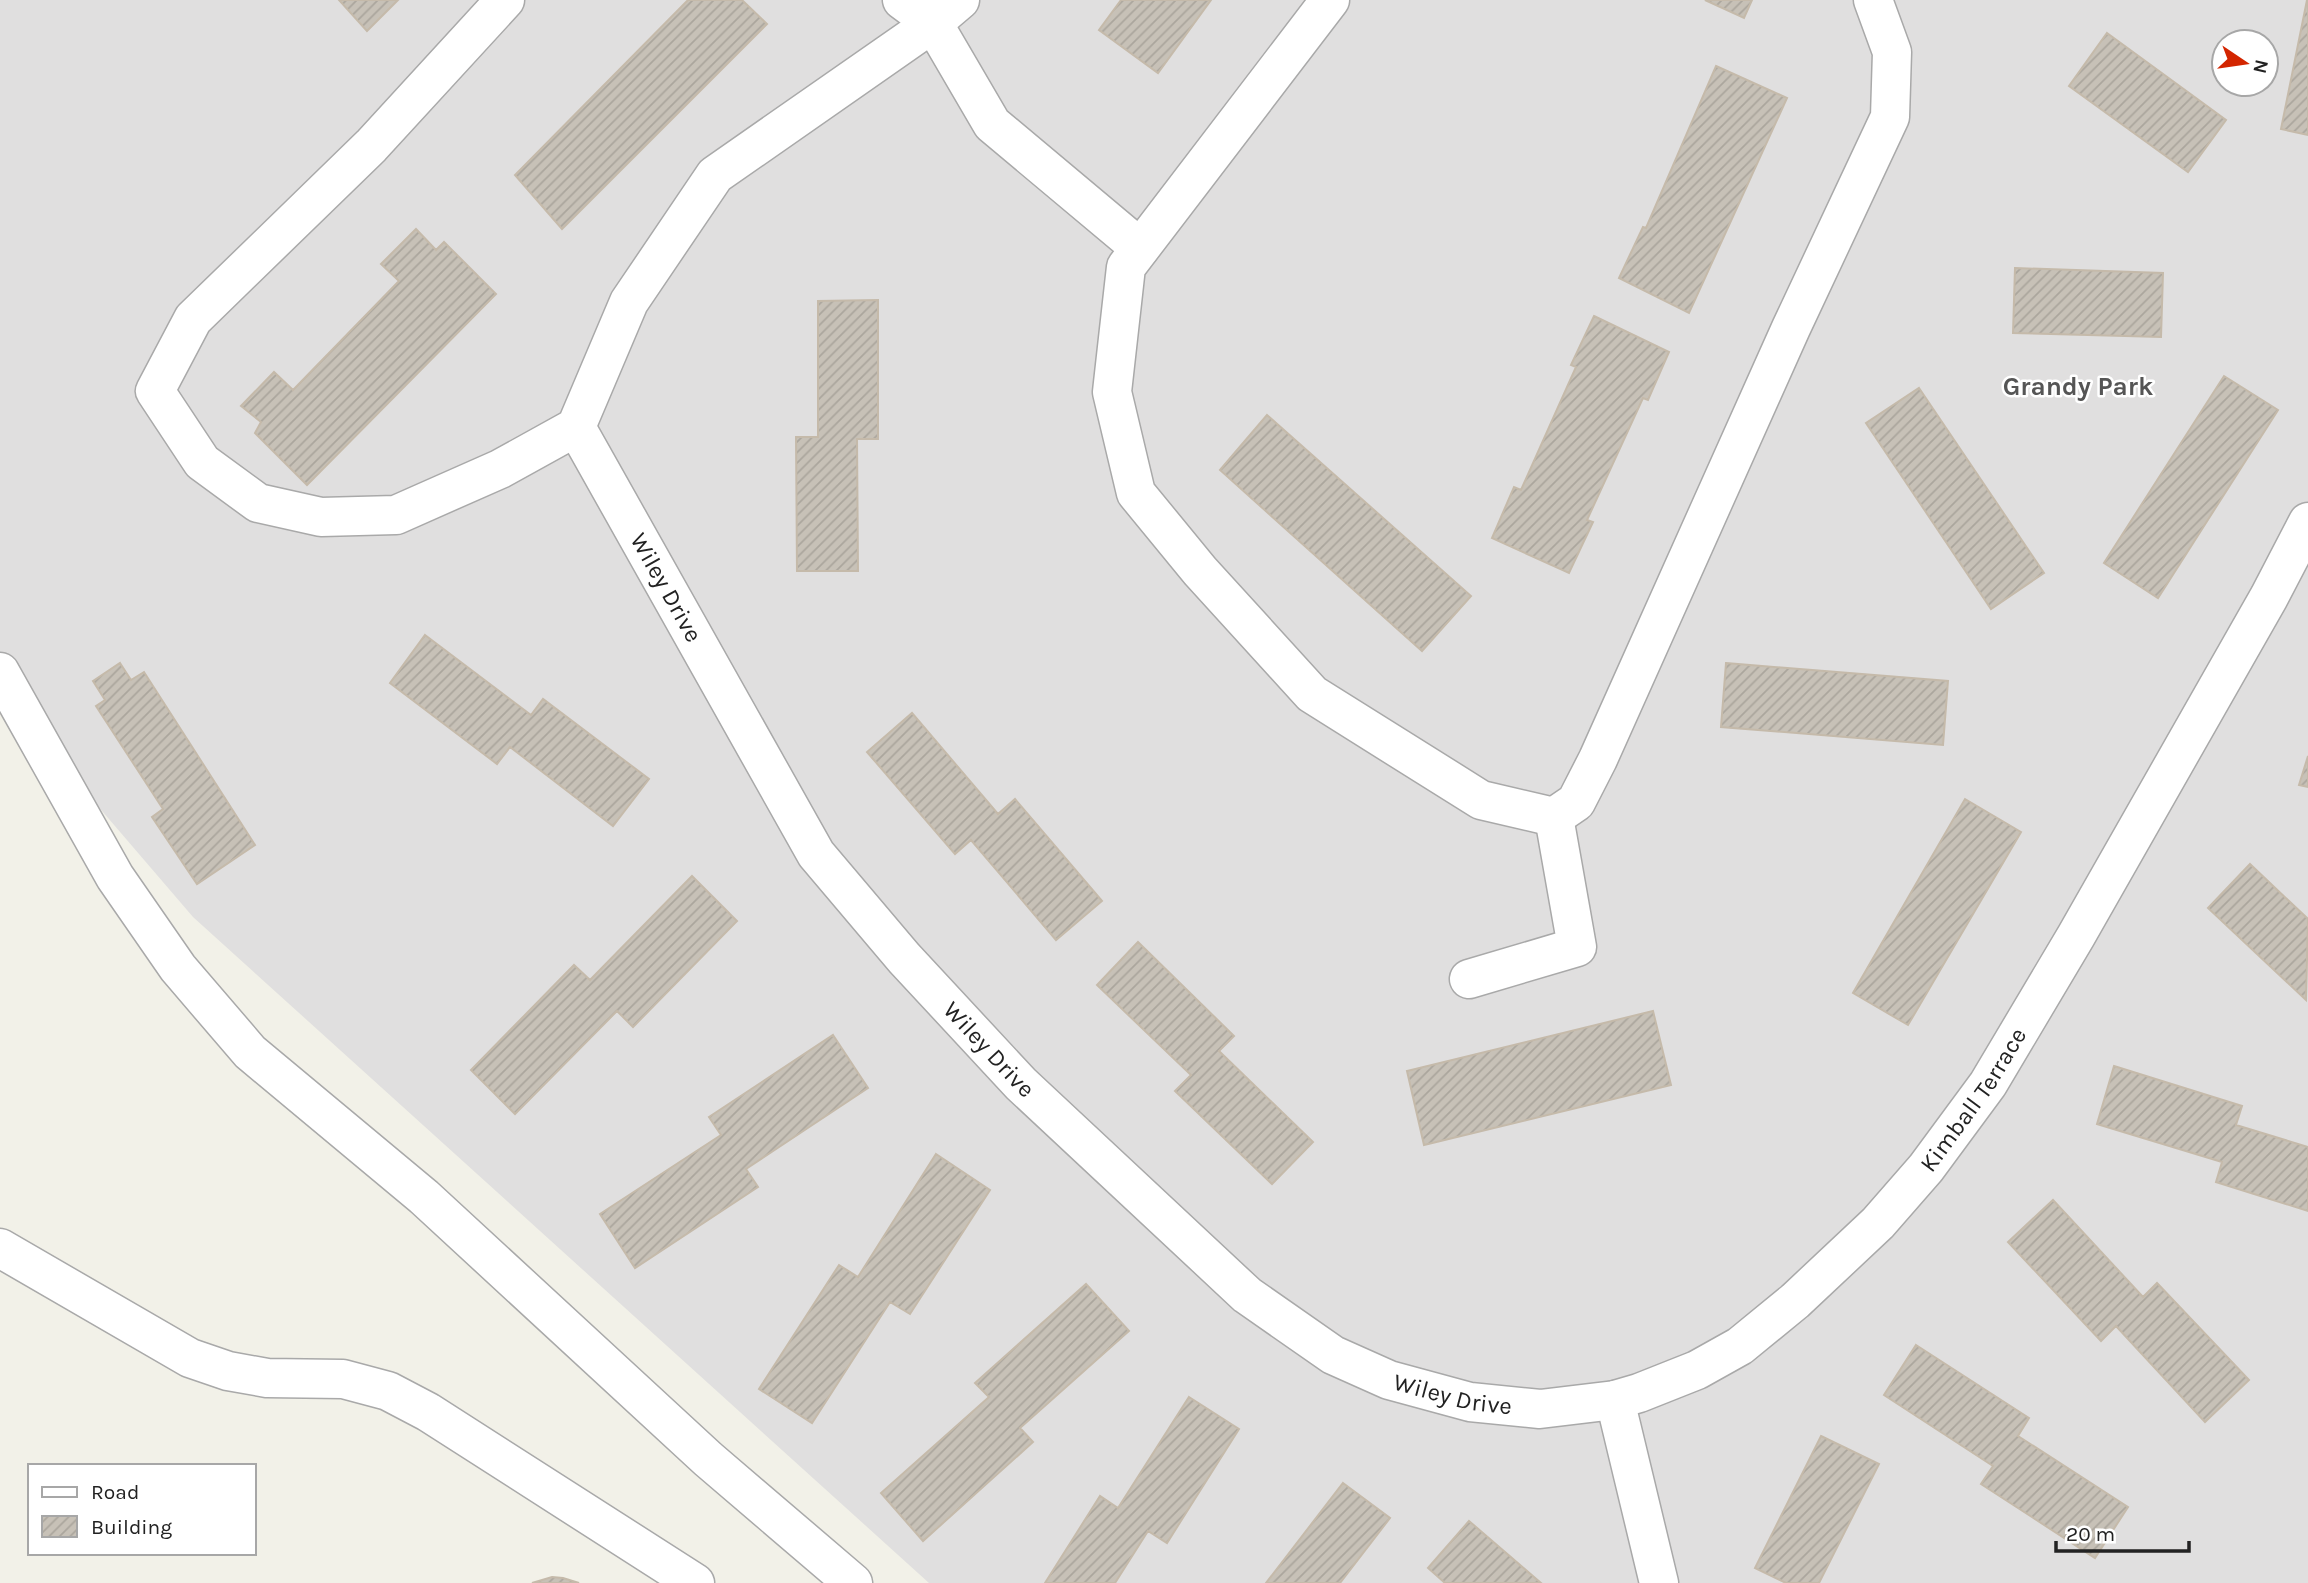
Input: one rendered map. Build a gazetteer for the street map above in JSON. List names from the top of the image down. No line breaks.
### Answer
{"streets":{"street":["Wiley Drive","Kimball Terrace"]},"crossings":[["Wiley Drive","Kimball Terrace"]],"districts":["Grandy Park"],"legend":["Road","Building"],"scale_bar":"20 m","north":"right"}
